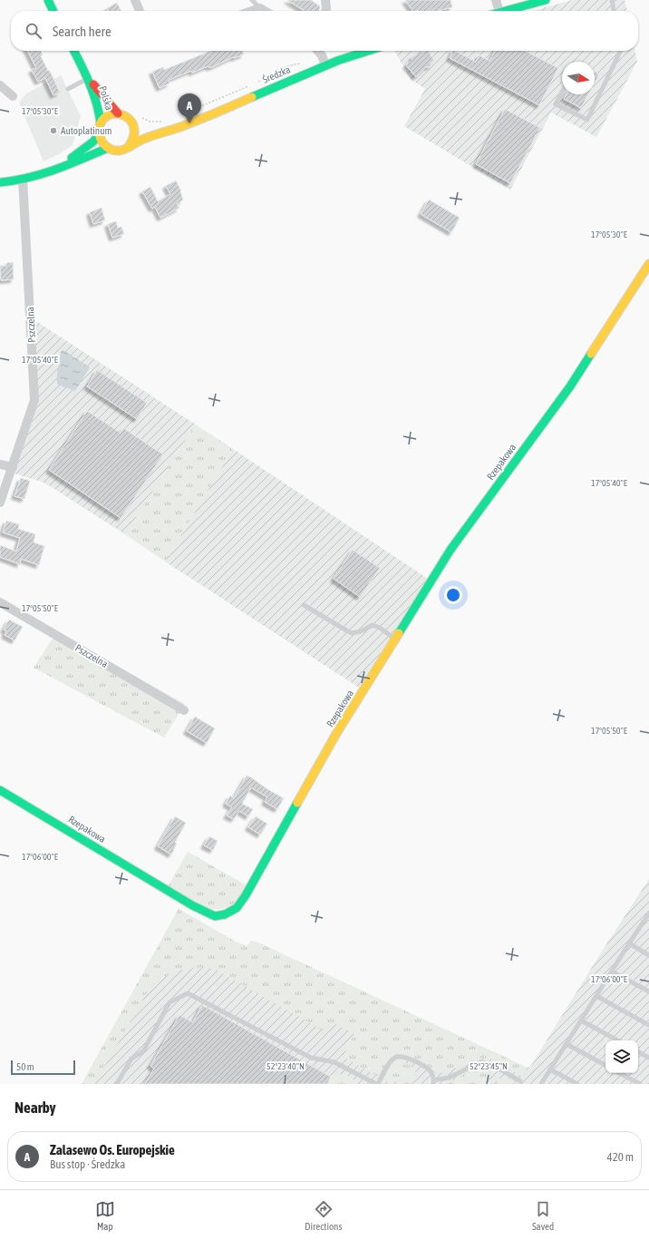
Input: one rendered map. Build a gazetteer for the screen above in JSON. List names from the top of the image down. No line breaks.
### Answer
{"streets":{"street":["Średzka","Polska","Pszczelna","Rzepakowa"]},"crossings":[["Średzka","Polska"]],"places":["Autoplatinum"],"scale_bar":"50 m","north":"right","page":{"search":"Search here","pins":"A","scale":"50 m","heading":"Nearby","list":[{"mark":"A","name":"Zalasewo Os. Europejskie","note":"Bus stop · Średzka","value":"420 m"}],"nav":["Map","Directions","Saved"]},"coordinates":["17°05'30\"E","17°05'40\"E","17°05'50\"E","17°06'00\"E","52°23'40\"N","52°23'45\"N"]}
